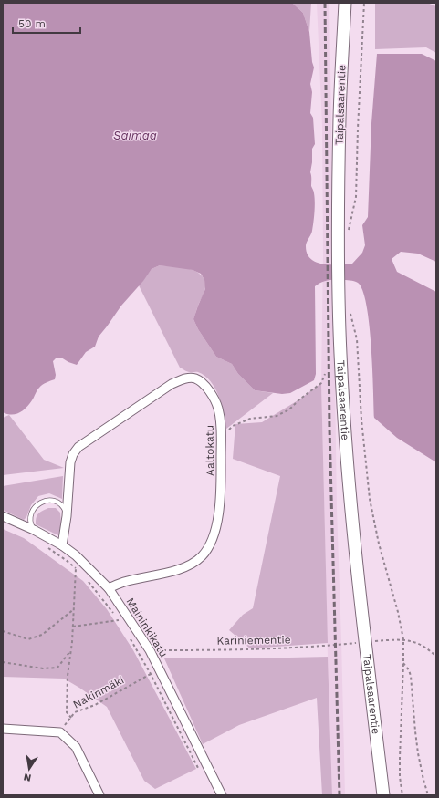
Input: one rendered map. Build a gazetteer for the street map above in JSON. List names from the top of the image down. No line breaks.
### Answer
{"streets":{"main road":["Taipalsaarentie"],"street":["Aaltokatu","Maininkikatu"],"path":["Kariniementie","Nakinmäki"]},"crossings":[["Aaltokatu","Maininkikatu"],["Maininkikatu","Kariniementie"]],"water":["Saimaa"],"scale_bar":"50 m","north":"bottom"}
